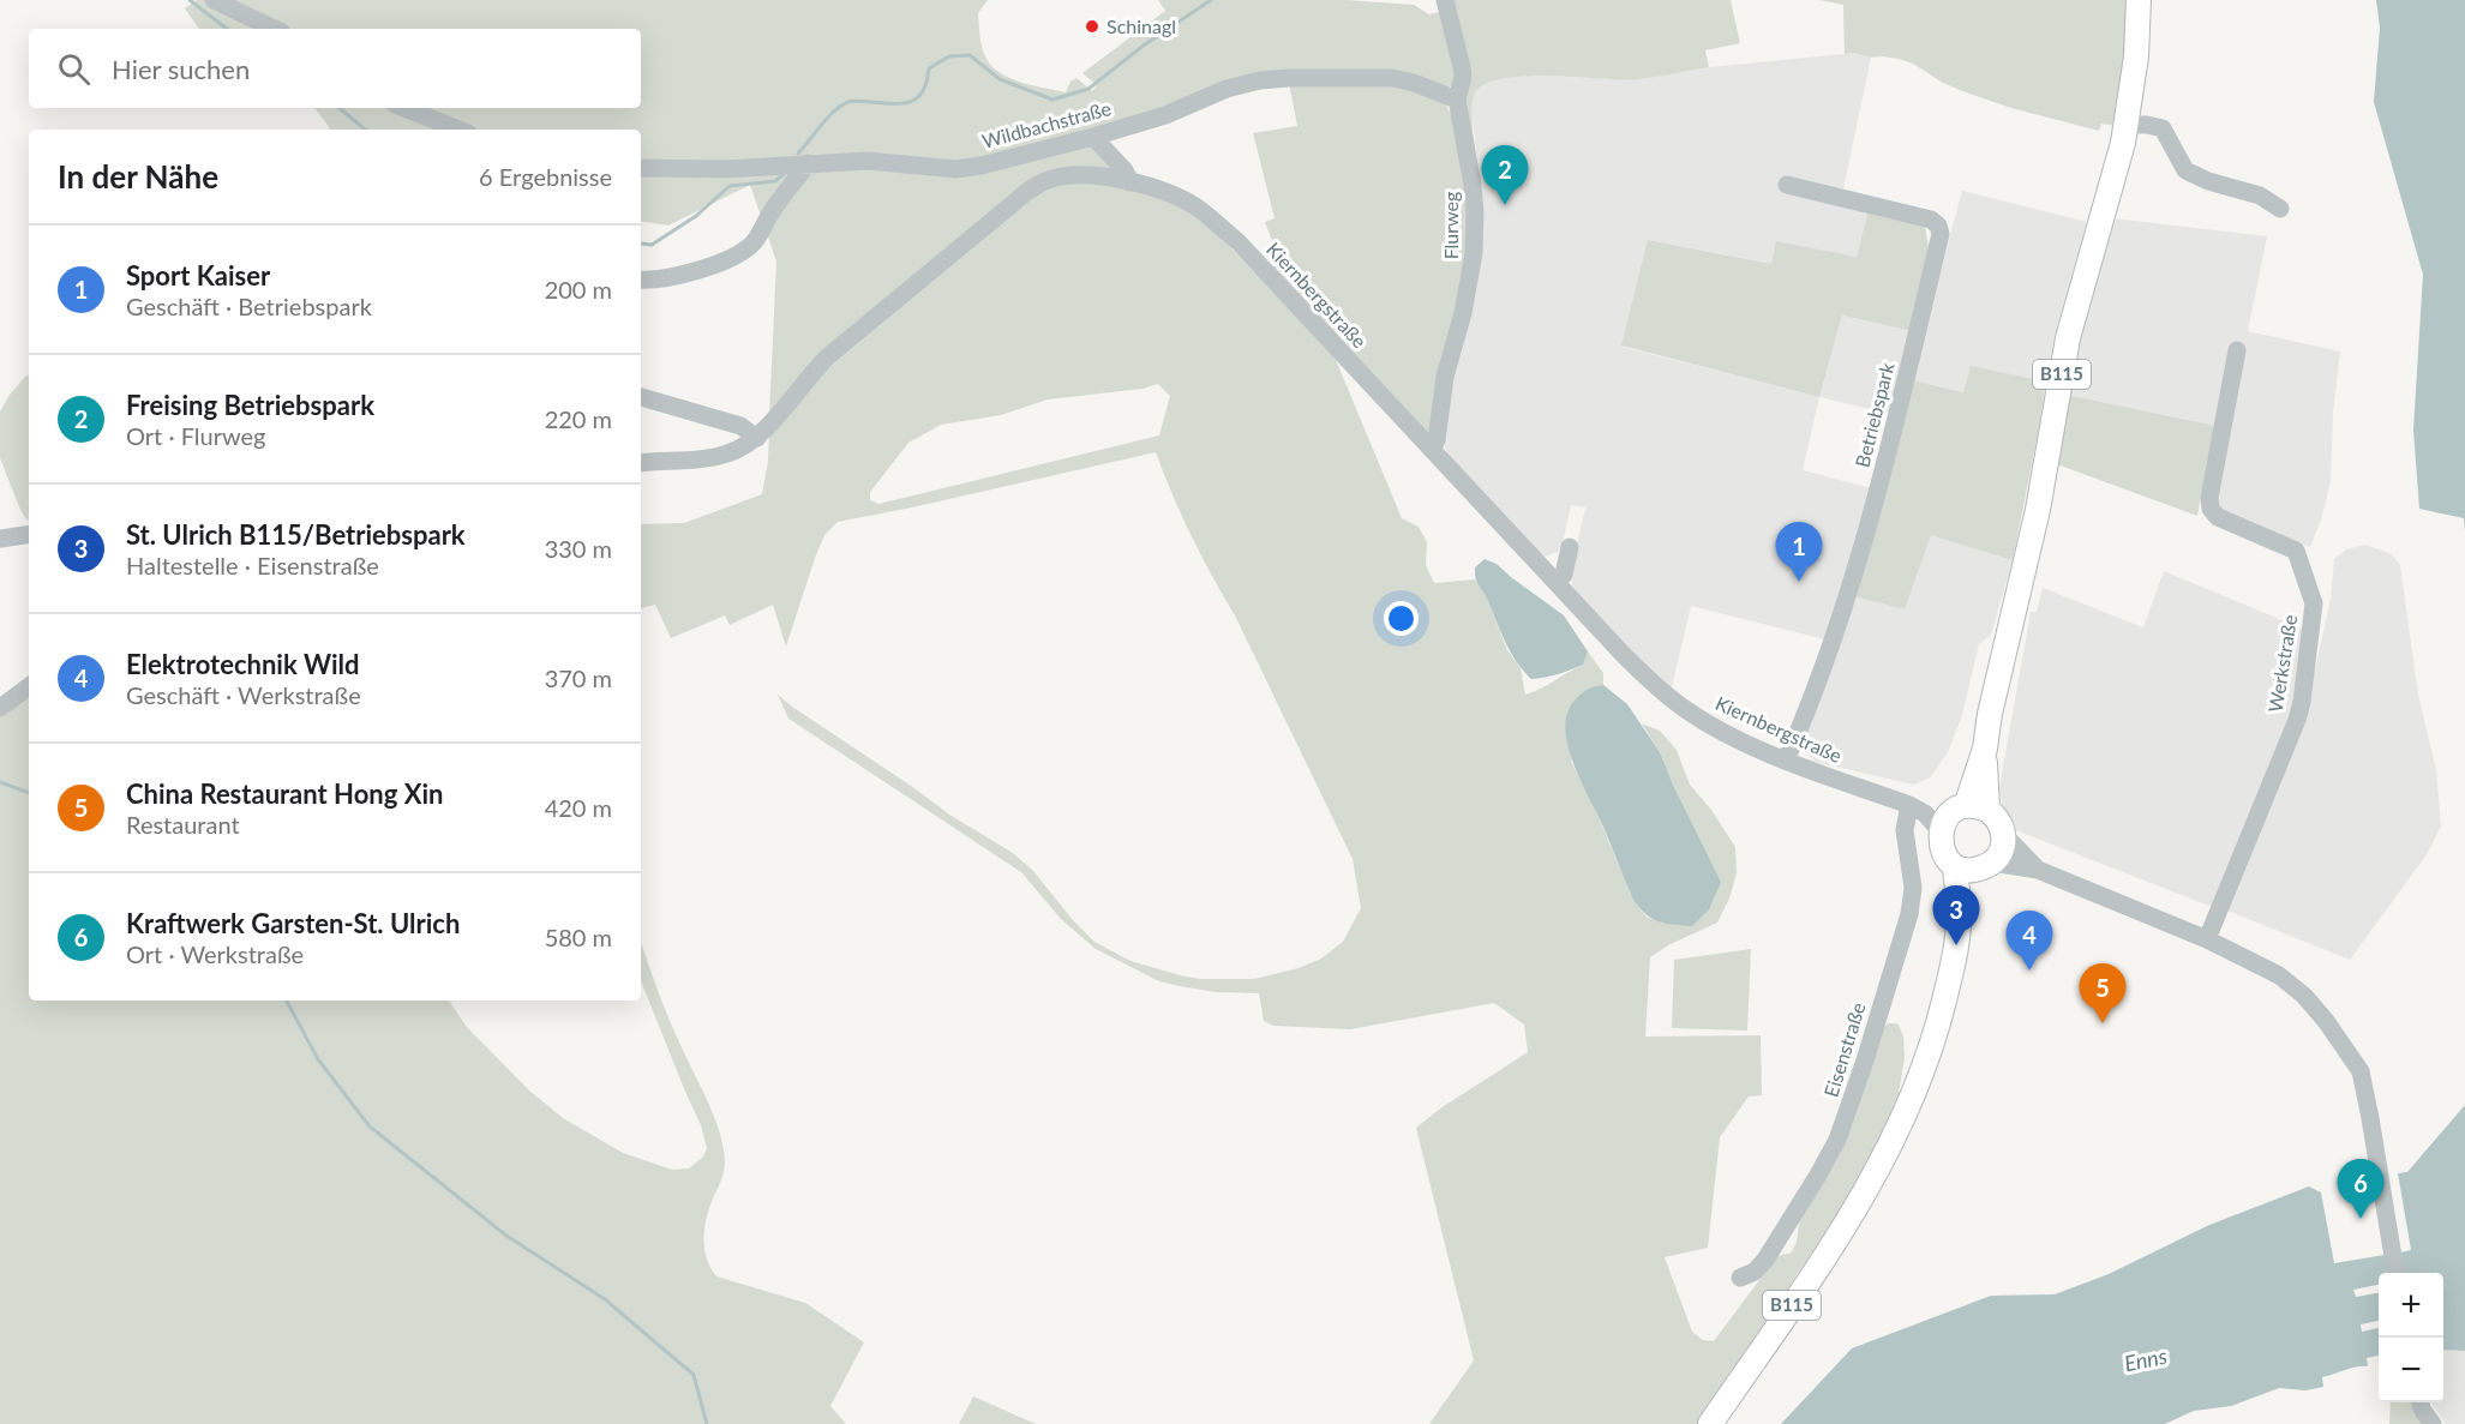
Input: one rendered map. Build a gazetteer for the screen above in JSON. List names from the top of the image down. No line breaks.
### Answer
{"streets":{"main road":["B115"],"street":["Wildbachstraße","Flurweg","Kiernbergstraße","Betriebspark","Werkstraße","Eisenstraße"]},"crossings":[["Wildbachstraße","Flurweg"],["Flurweg","Kiernbergstraße"],["Kiernbergstraße","B115"],["Kiernbergstraße","Betriebspark"],["Kiernbergstraße","Eisenstraße"],["B115","Eisenstraße"]],"water":["Enns"],"places":["Schinagl"],"page":{"search":"Hier suchen","heading":["In der Nähe","6 Ergebnisse"],"pins":["2","1","3","4","5","6"],"list":[{"mark":"1","name":"Sport Kaiser","note":"Geschäft · Betriebspark","value":"200 m"},{"mark":"2","name":"Freising Betriebspark","note":"Ort · Flurweg","value":"220 m"},{"mark":"3","name":"St. Ulrich B115/Betriebspark","note":"Haltestelle · Eisenstraße","value":"330 m"},{"mark":"4","name":"Elektrotechnik Wild","note":"Geschäft · Werkstraße","value":"370 m"},{"mark":"5","name":"China Restaurant Hong Xin","note":"Restaurant","value":"420 m"},{"mark":"6","name":"Kraftwerk Garsten-St. Ulrich","note":"Ort · Werkstraße","value":"580 m"}],"map_buttons":["+","−"]}}
